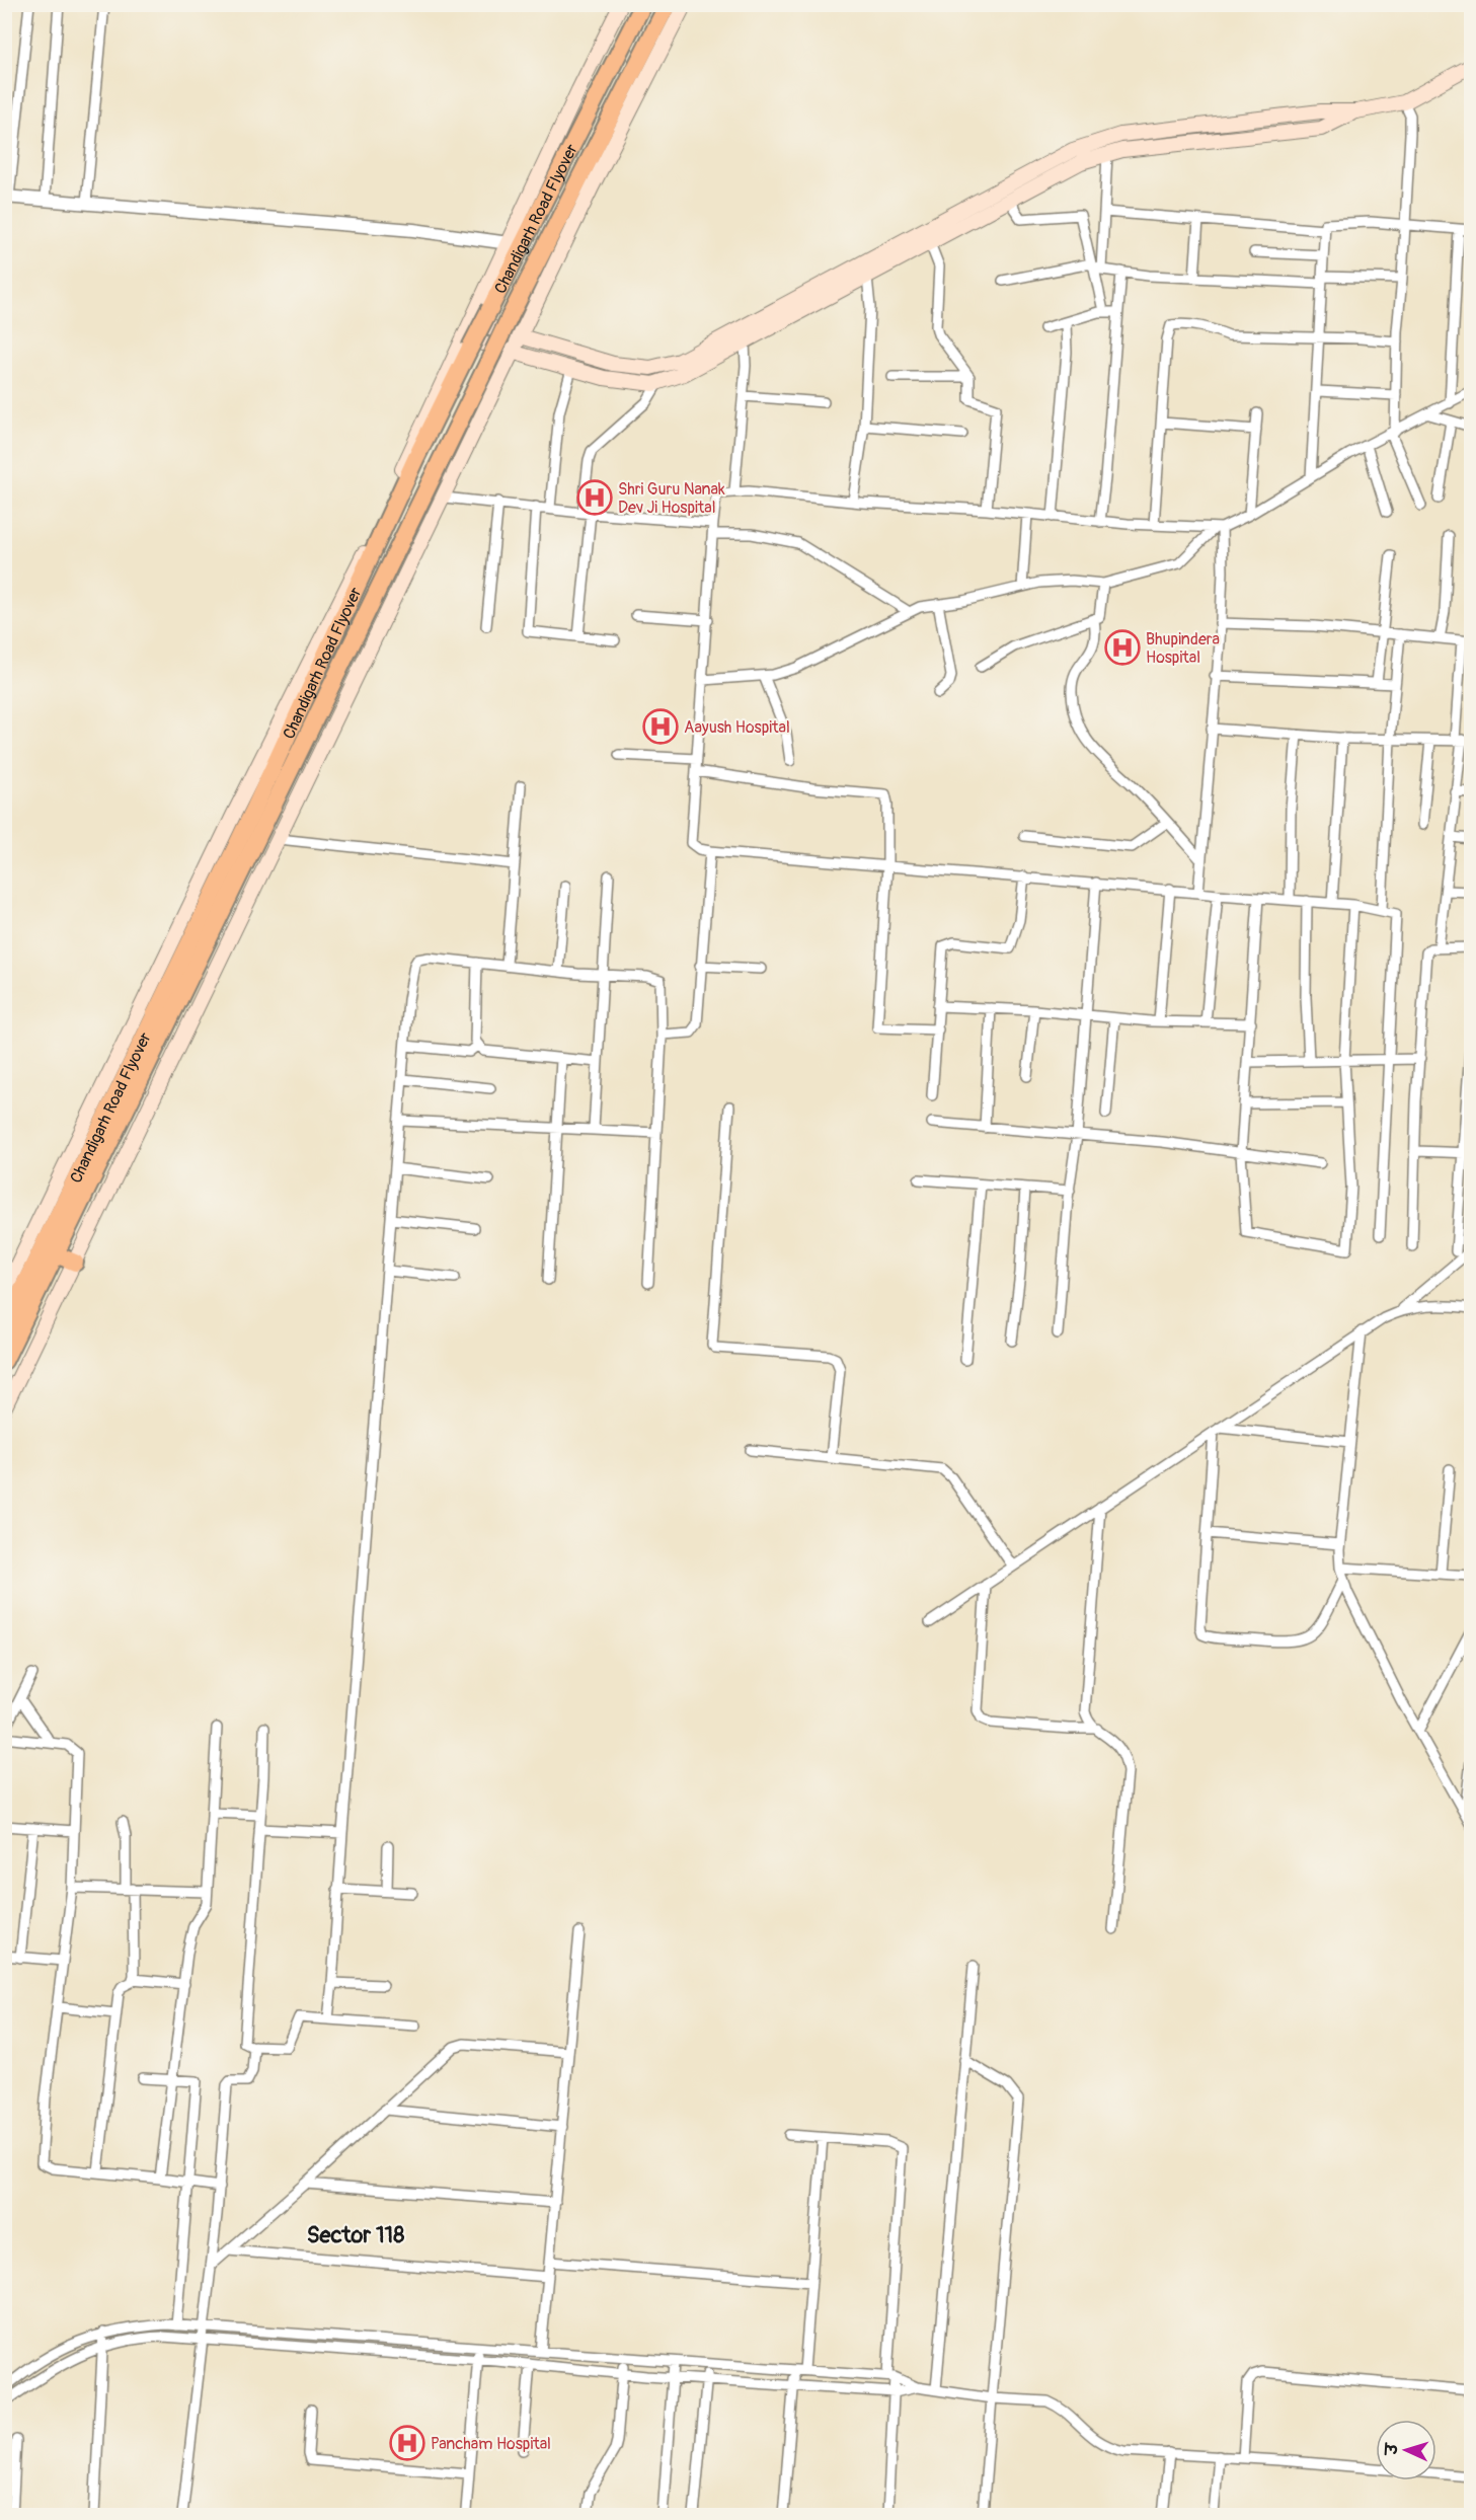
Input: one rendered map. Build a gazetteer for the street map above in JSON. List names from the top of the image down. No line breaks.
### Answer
{"streets":{"highway":["Chandigarh Road Flyover"]},"districts":["Sector 118"],"places":{"hospital":["Shri Guru Nanak Dev Ji Hospital","Bhupindera Hospital","Aayush Hospital","Pancham Hospital"]},"north":"left"}
